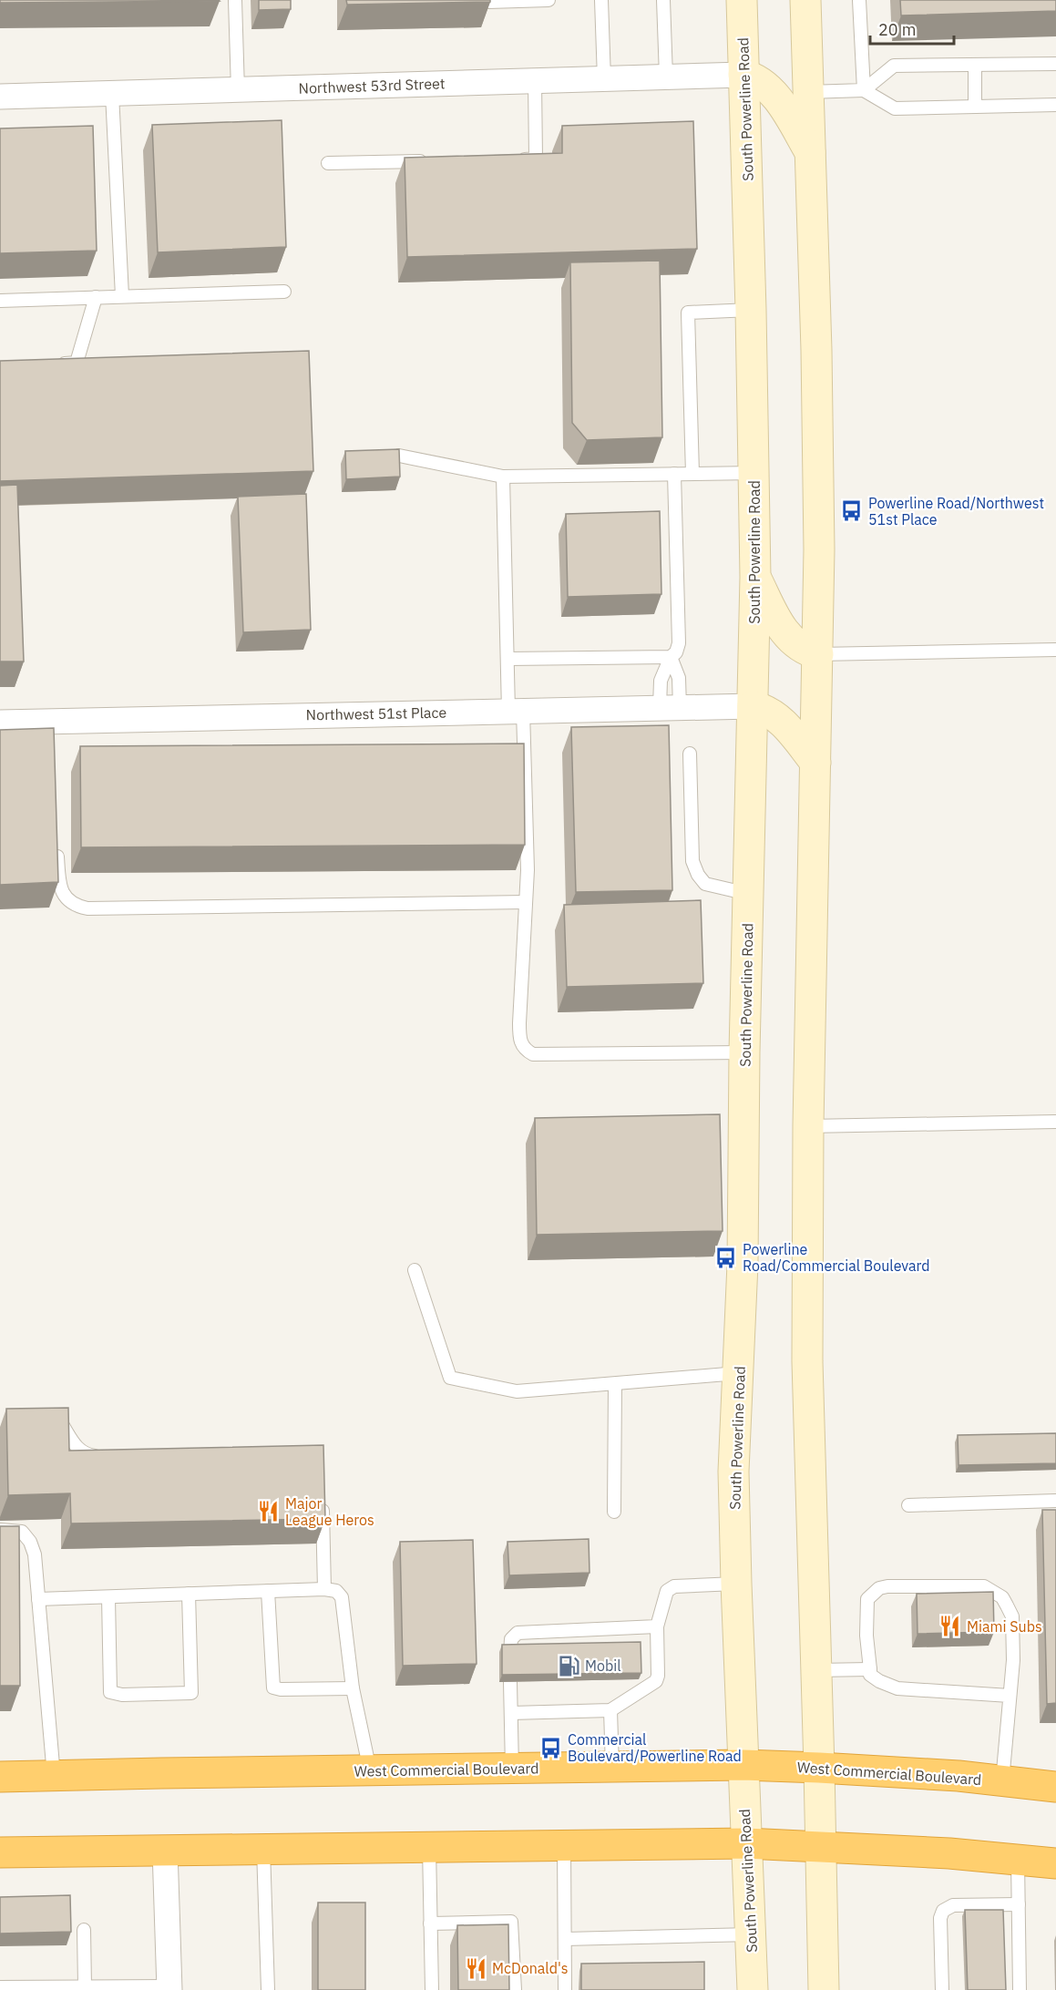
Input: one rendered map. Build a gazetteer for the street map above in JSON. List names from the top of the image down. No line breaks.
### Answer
{"streets":{"highway":["West Commercial Boulevard"],"main road":["South Powerline Road"],"street":["Northwest 53rd Street","Northwest 51st Place"]},"crossings":[["Northwest 53rd Street","South Powerline Road"],["South Powerline Road","Northwest 51st Place"],["South Powerline Road","West Commercial Boulevard"]],"places":{"bus stop":["Powerline Road/Northwest 51st Place","Powerline Road/Commercial Boulevard","Commercial Boulevard/Powerline Road"],"restaurant":["Major League Heros","Miami Subs","McDonald's"],"fuel station":["Mobil"]},"scale_bar":"20 m"}
